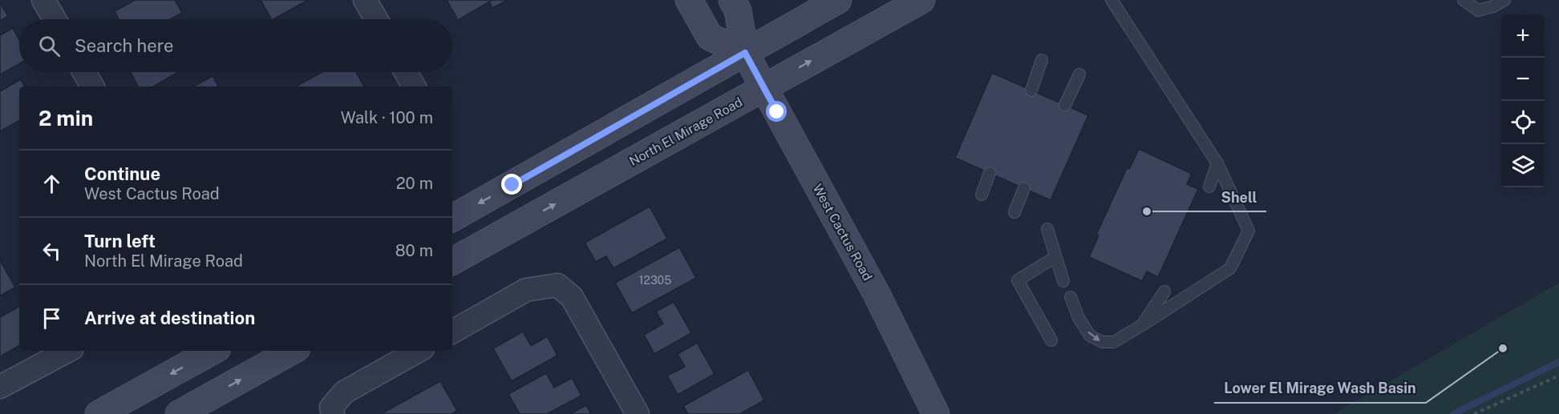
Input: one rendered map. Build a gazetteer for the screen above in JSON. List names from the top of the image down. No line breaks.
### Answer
{"streets":{"main road":["North El Mirage Road","West Cactus Road"]},"crossings":[["North El Mirage Road","West Cactus Road"]],"places":["Shell","Lower El Mirage Wash Basin"],"house_numbers":["12305"],"page":{"map_buttons":["+","−"],"search":"Search here","heading":["2 min","Walk · 100 m"],"list":[["Continue","West Cactus Road","20 m"],["Turn left","North El Mirage Road","80 m"],"Arrive at destination"]}}
